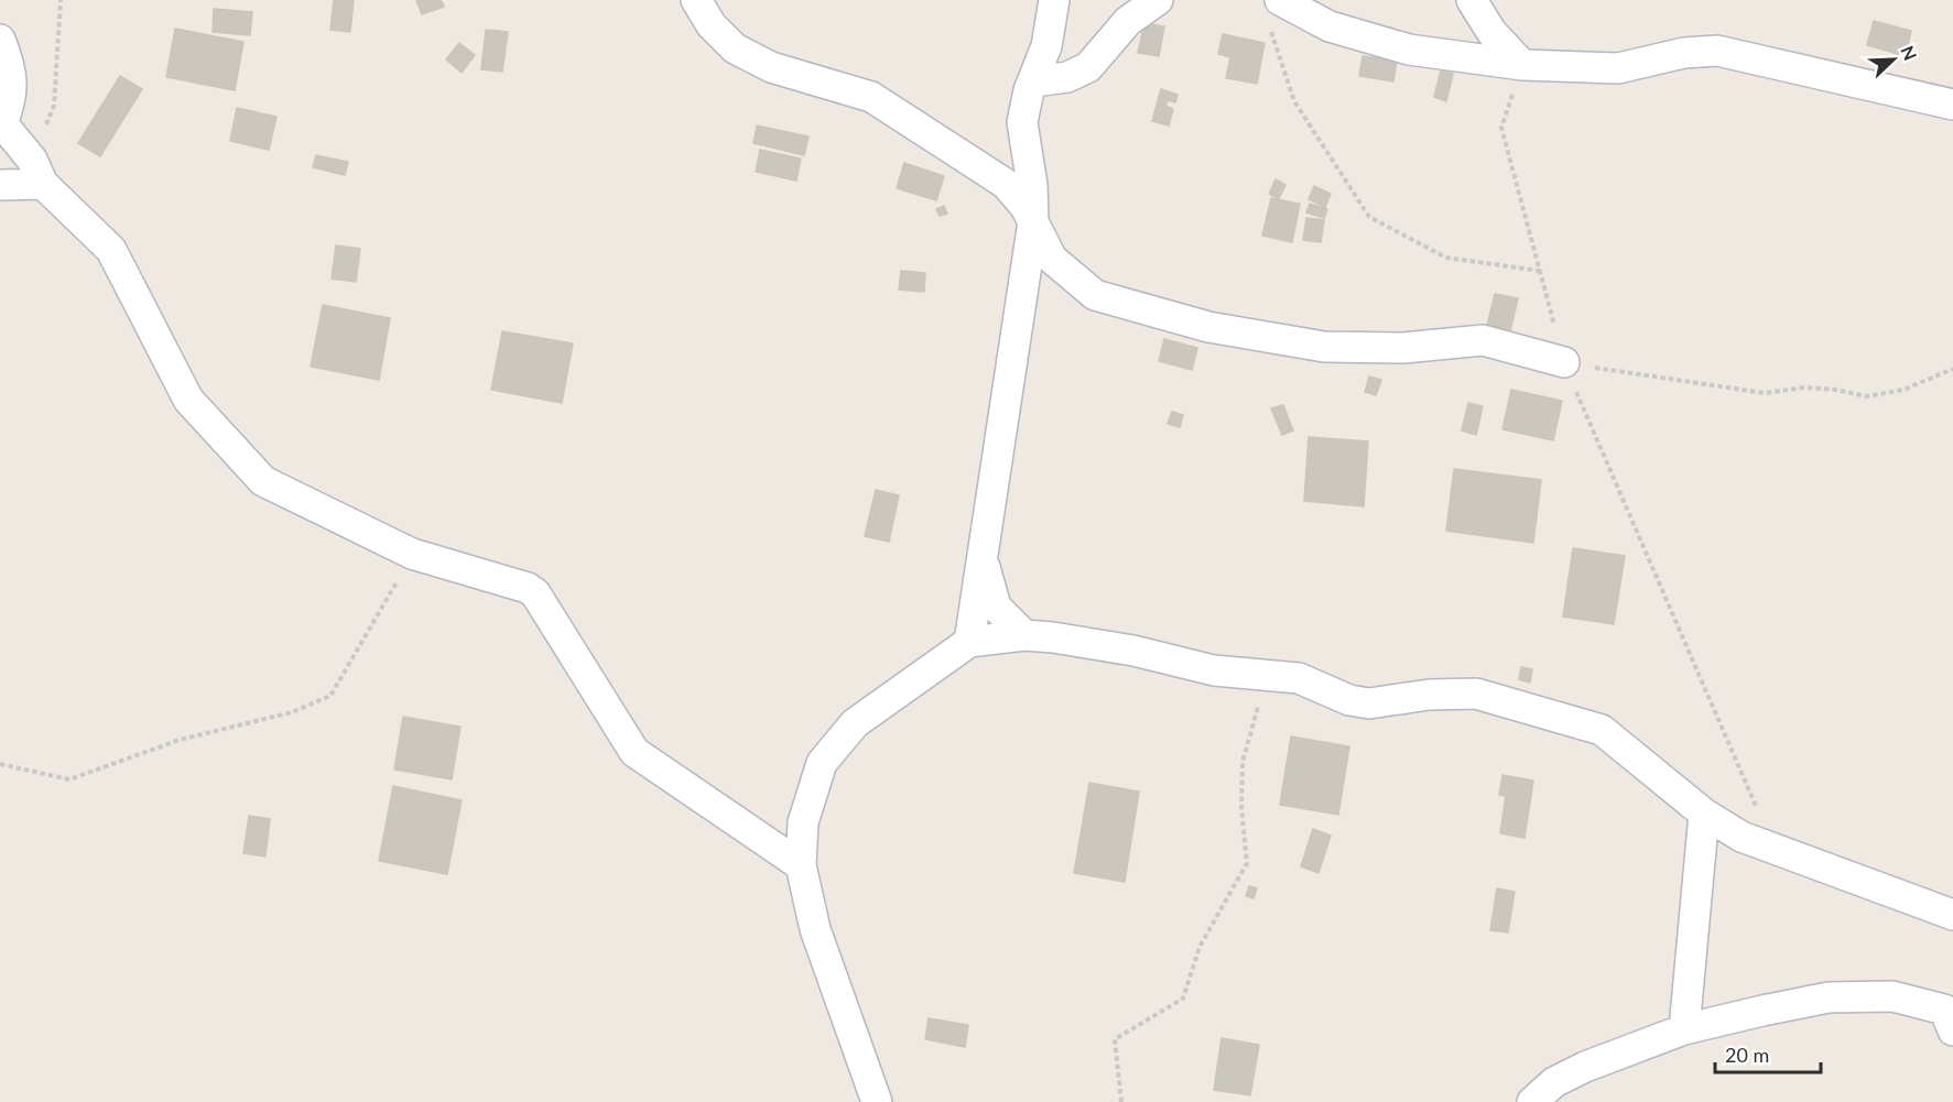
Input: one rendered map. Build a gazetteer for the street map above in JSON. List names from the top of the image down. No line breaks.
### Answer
{"scale_bar":"20 m","north":"top right"}
